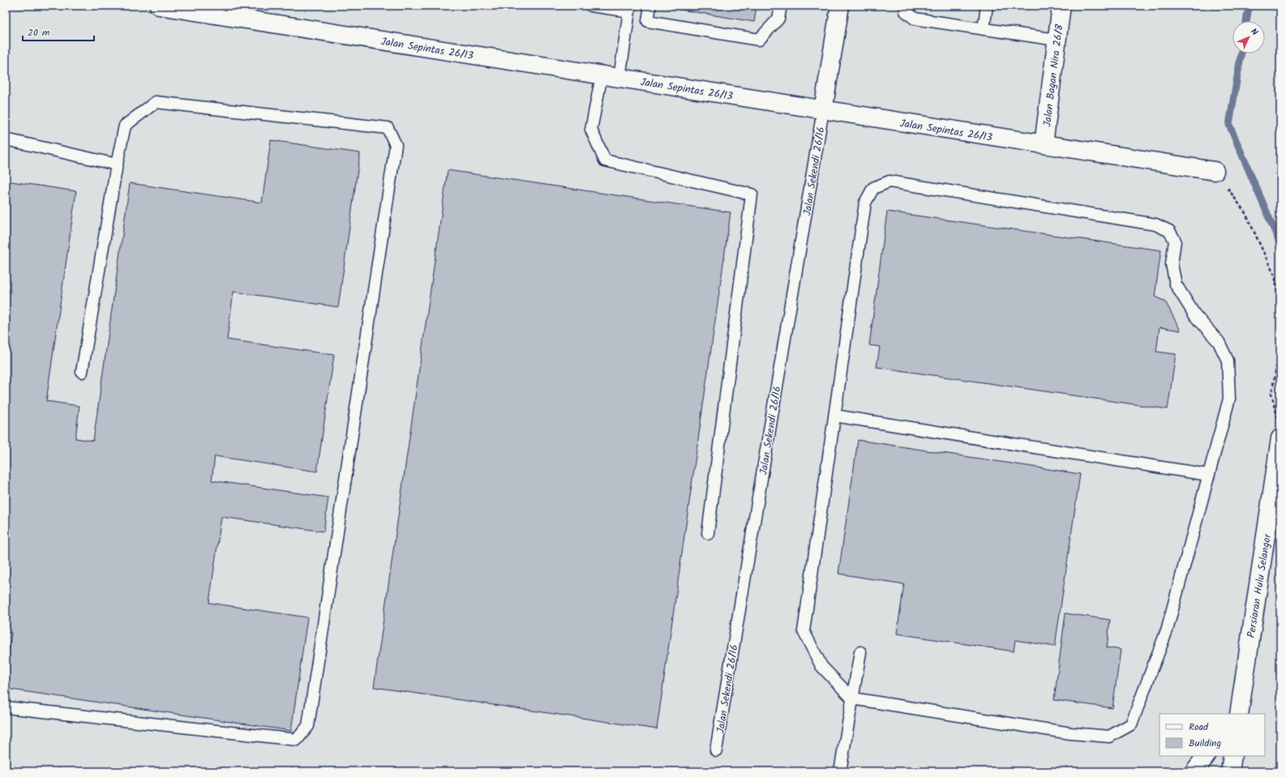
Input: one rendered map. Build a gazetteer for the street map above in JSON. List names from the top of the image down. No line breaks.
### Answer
{"streets":{"street":["Jalan Sepintas 26/13","Jalan Bagan Nira 26/8","Persiaran Hulu Selangor"],"lane":["Jalan Sekendi 26/16"]},"crossings":[["Jalan Sepintas 26/13","Jalan Bagan Nira 26/8"],["Jalan Sepintas 26/13","Jalan Sekendi 26/16"]],"legend":["Road","Building"],"scale_bar":"20 m","north":"top right"}
